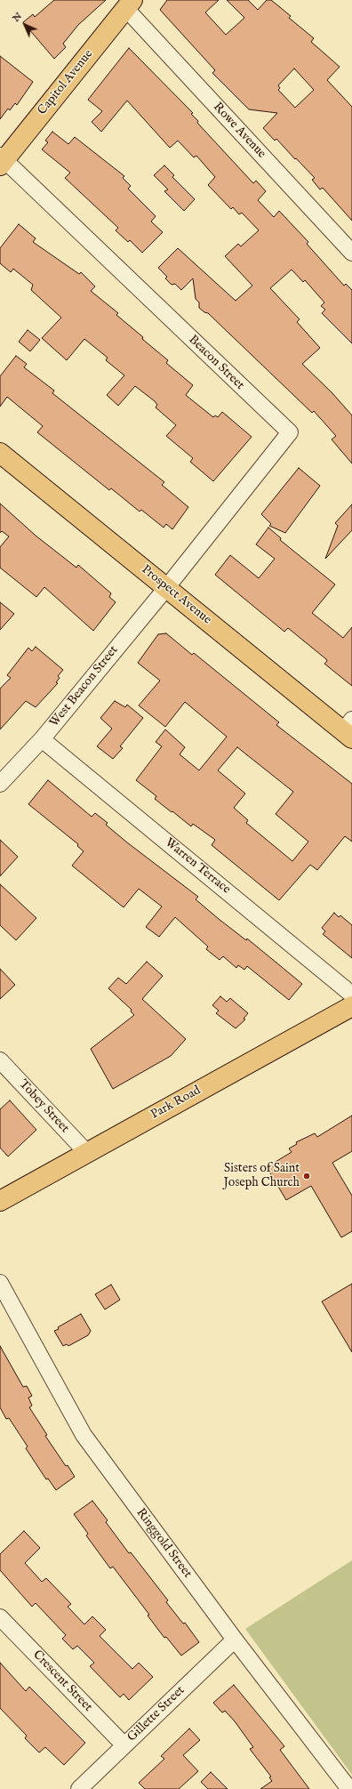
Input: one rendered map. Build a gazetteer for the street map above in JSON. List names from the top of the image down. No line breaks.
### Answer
{"streets":{"main road":["Capitol Avenue","Prospect Avenue","Park Road"],"street":["Rowe Avenue","Beacon Street","West Beacon Street","Warren Terrace","Tobey Street","Ringgold Street","Crescent Street","Gillette Street"]},"crossings":[["Capitol Avenue","Rowe Avenue"],["Capitol Avenue","Beacon Street"],["Beacon Street","Prospect Avenue"],["Beacon Street","West Beacon Street"],["Prospect Avenue","West Beacon Street"],["West Beacon Street","Warren Terrace"],["Park Road","Tobey Street"],["Ringgold Street","Gillette Street"],["Crescent Street","Gillette Street"]],"places":["Sisters of Saint Joseph Church"],"north":"top left"}
